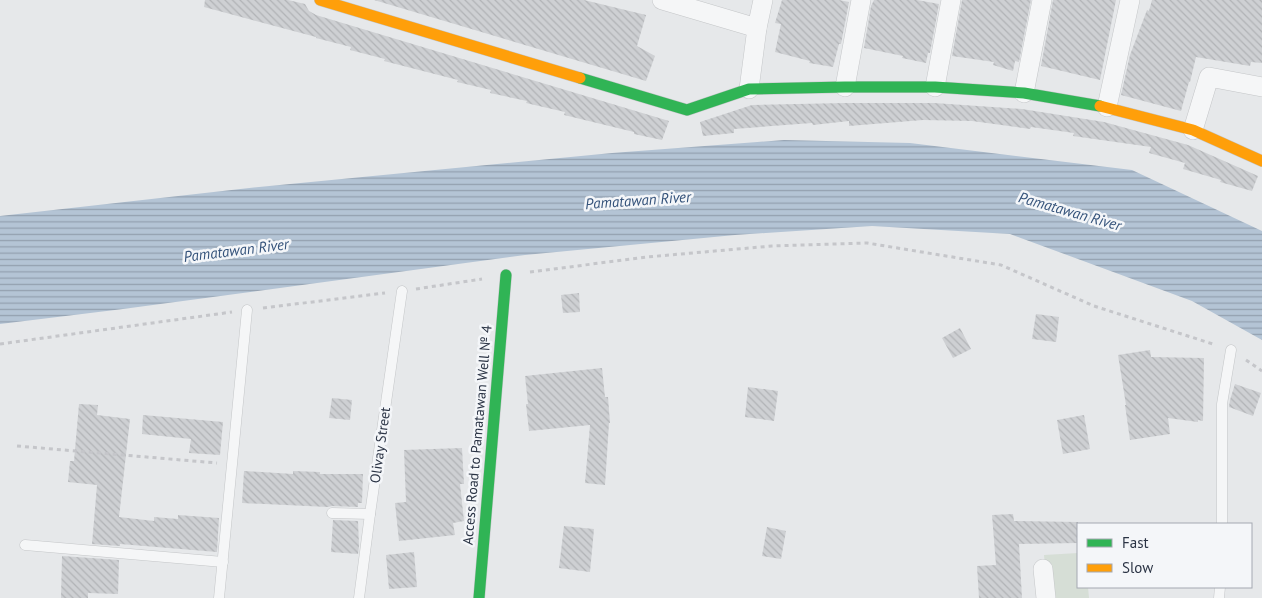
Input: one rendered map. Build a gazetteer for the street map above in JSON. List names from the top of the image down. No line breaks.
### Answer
{"streets":{"street":["Access Road to Pamatawan Well № 4"],"lane":["Olivay Street"]},"water":["Pamatawan River"],"legend":["Fast","Slow"]}
